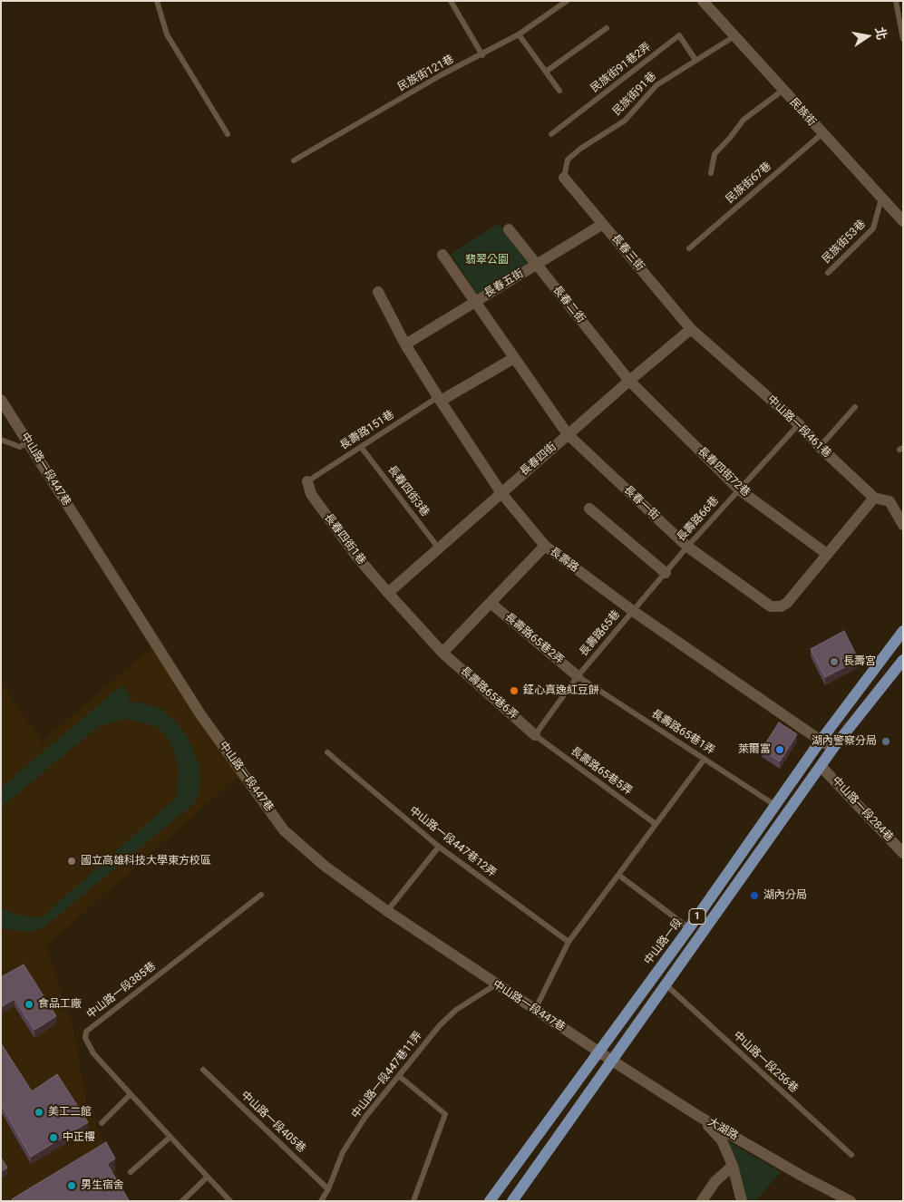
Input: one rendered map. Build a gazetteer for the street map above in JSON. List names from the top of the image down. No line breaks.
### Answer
{"streets":{"main road":["1","中山路一段"],"street":["民族街","長春三街","長春五街","長春二街","中山路一段461巷","長春四街","中山路一段447巷","長春四街72巷","長春一街","長春四街1巷","長壽路","長壽路65巷2弄","長壽路65巷6弄","中山路一段284巷","大湖路"],"lane":["民族街91巷2弄","民族街121巷","民族街91巷","民族街67巷","民族街53巷","長壽路151巷","長春四街3巷","長壽路66巷","長壽路65巷","長壽路65巷1弄","長壽路65巷5弄","中山路一段447巷12弄","中山路一段385巷","中山路一段256巷","中山路一段447巷11弄","中山路一段405巷"]},"crossings":[["民族街91巷2弄","民族街91巷"],["民族街91巷","民族街"],["民族街91巷","長春三街"],["民族街","民族街67巷"],["民族街","民族街53巷"],["長春三街","長春五街"],["長春三街","中山路一段461巷"],["長春三街","長春四街"],["長春五街","長春二街"],["長春五街","長春一街"],["長春五街","長壽路"],["長春二街","長春四街"],["長春二街","長春四街72巷"],["中山路一段461巷","長春四街"],["中山路一段461巷","長春一街"],["中山路一段461巷","長壽路66巷"],["長壽路151巷","長春四街3巷"],["長壽路151巷","長春四街1巷"],["長壽路151巷","長壽路"],["長春四街","長春四街72巷"],["長春四街","長春四街3巷"],["長春四街","長春一街"],["長春四街","長春四街1巷"],["長春四街","長壽路"],["中山路一段447巷","中山路一段"],["中山路一段447巷","中山路一段447巷11弄"],["中山路一段447巷","大湖路"],["長春四街72巷","長春一街"],["長春四街72巷","長壽路66巷"],["長春一街","長壽路66巷"],["長壽路66巷","長壽路"],["長壽路66巷","長壽路65巷"],["長春四街1巷","長壽路65巷6弄"],["長壽路","長壽路65巷"],["長壽路","1"],["長壽路","中山路一段"],["長壽路65巷","長壽路65巷2弄"],["長壽路65巷","長壽路65巷6弄"],["長壽路65巷","長壽路65巷1弄"],["長壽路65巷","長壽路65巷5弄"],["長壽路65巷2弄","長壽路65巷1弄"],["長壽路65巷6弄","長壽路65巷5弄"],["長壽路65巷1弄","中山路一段"],["中山路一段284巷","1"],["1","中山路一段256巷"],["1","大湖路"],["中山路一段","大湖路"],["中山路一段447巷11弄","中山路一段405巷"]],"parks":["翡翠公園"],"places":["長壽宮","鉦心真逸紅豆餅","湖內警察分局","萊爾富","國立高雄科技大學東方校區","湖內分局","食品工廠","美工二館","中正樓","男生宿舍"],"north":"right"}
